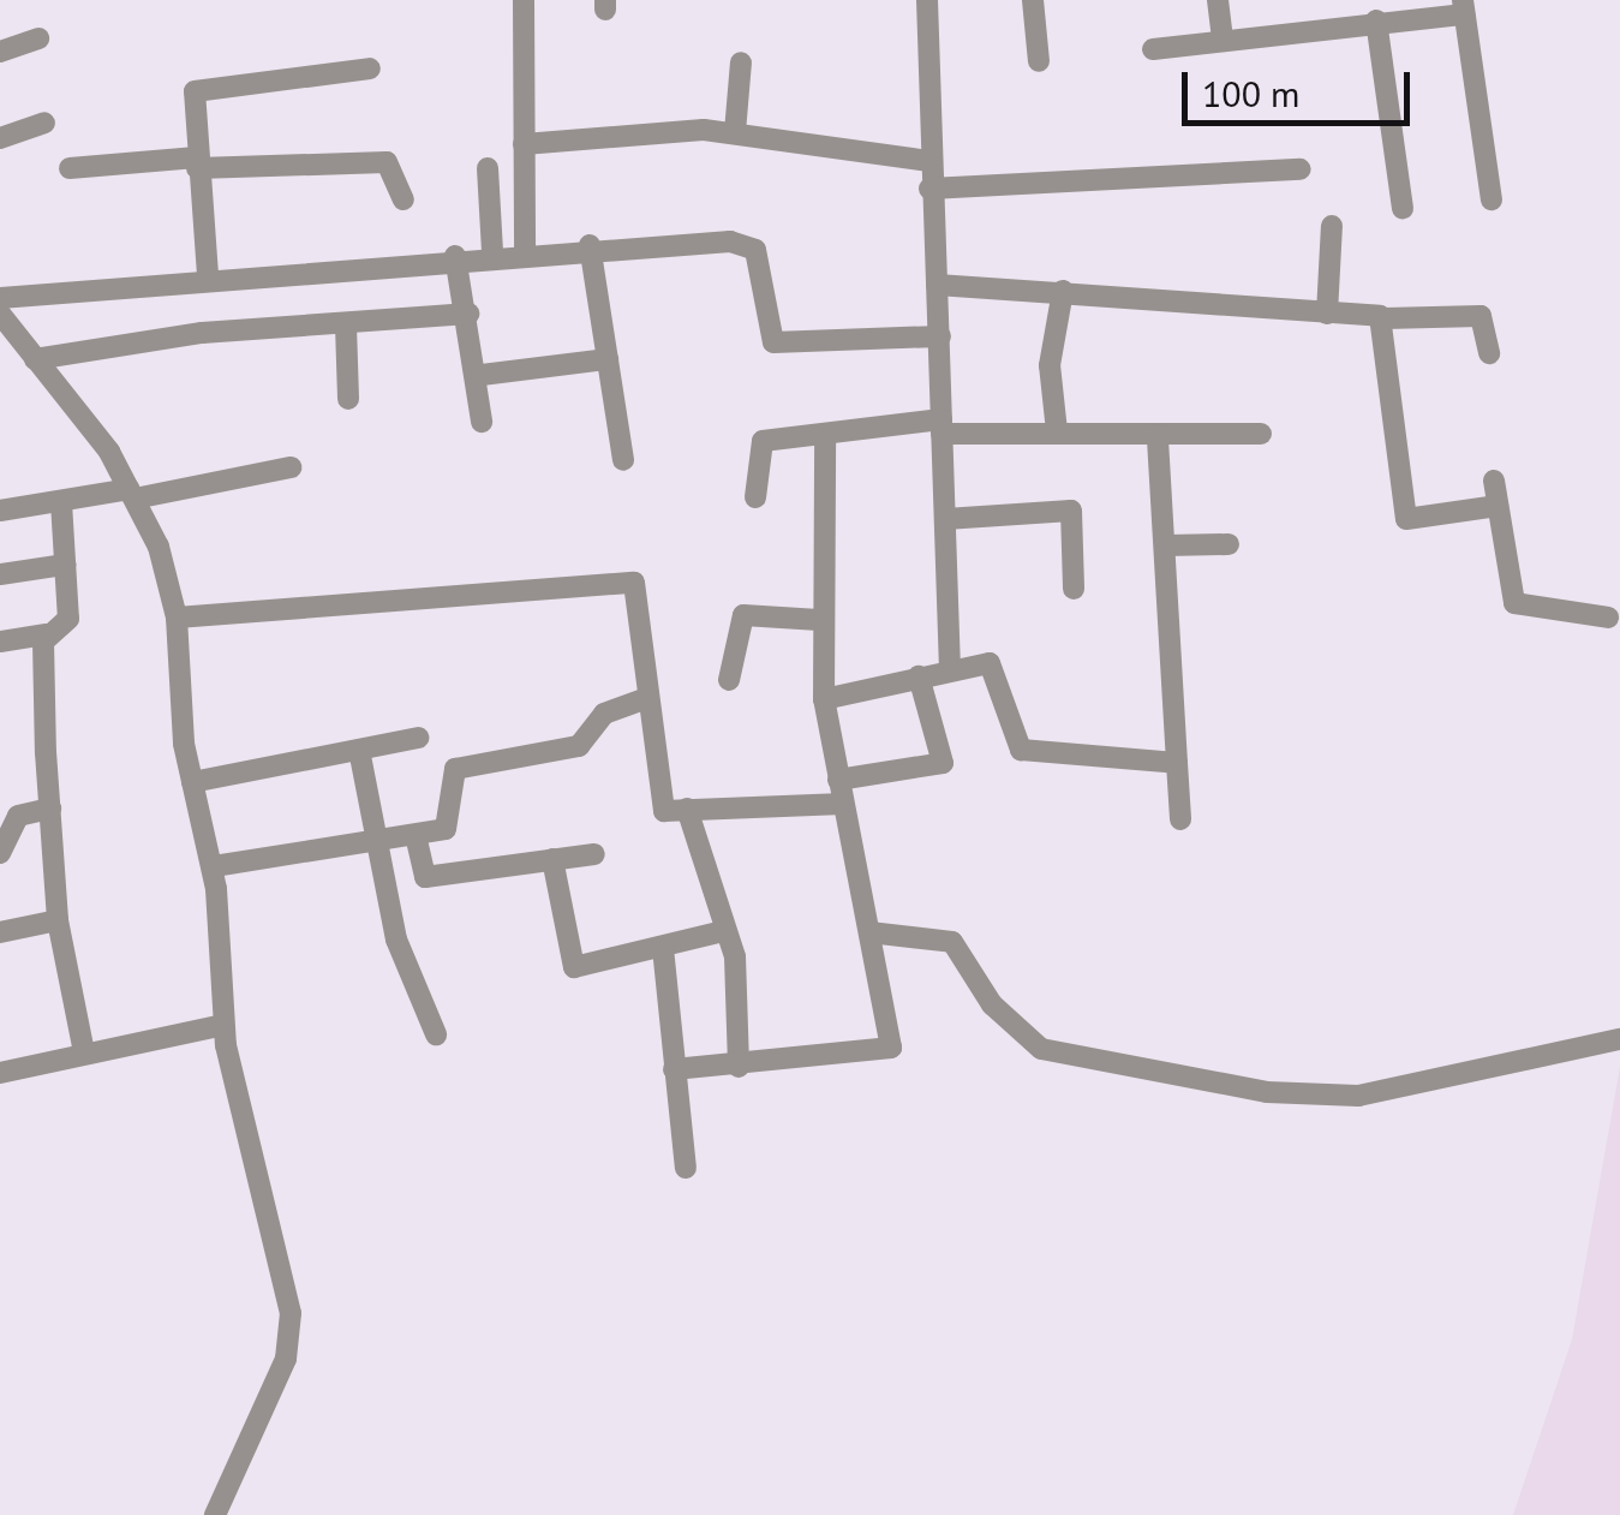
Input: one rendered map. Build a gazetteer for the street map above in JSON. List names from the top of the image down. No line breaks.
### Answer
{"scale_bar":"100 m"}
